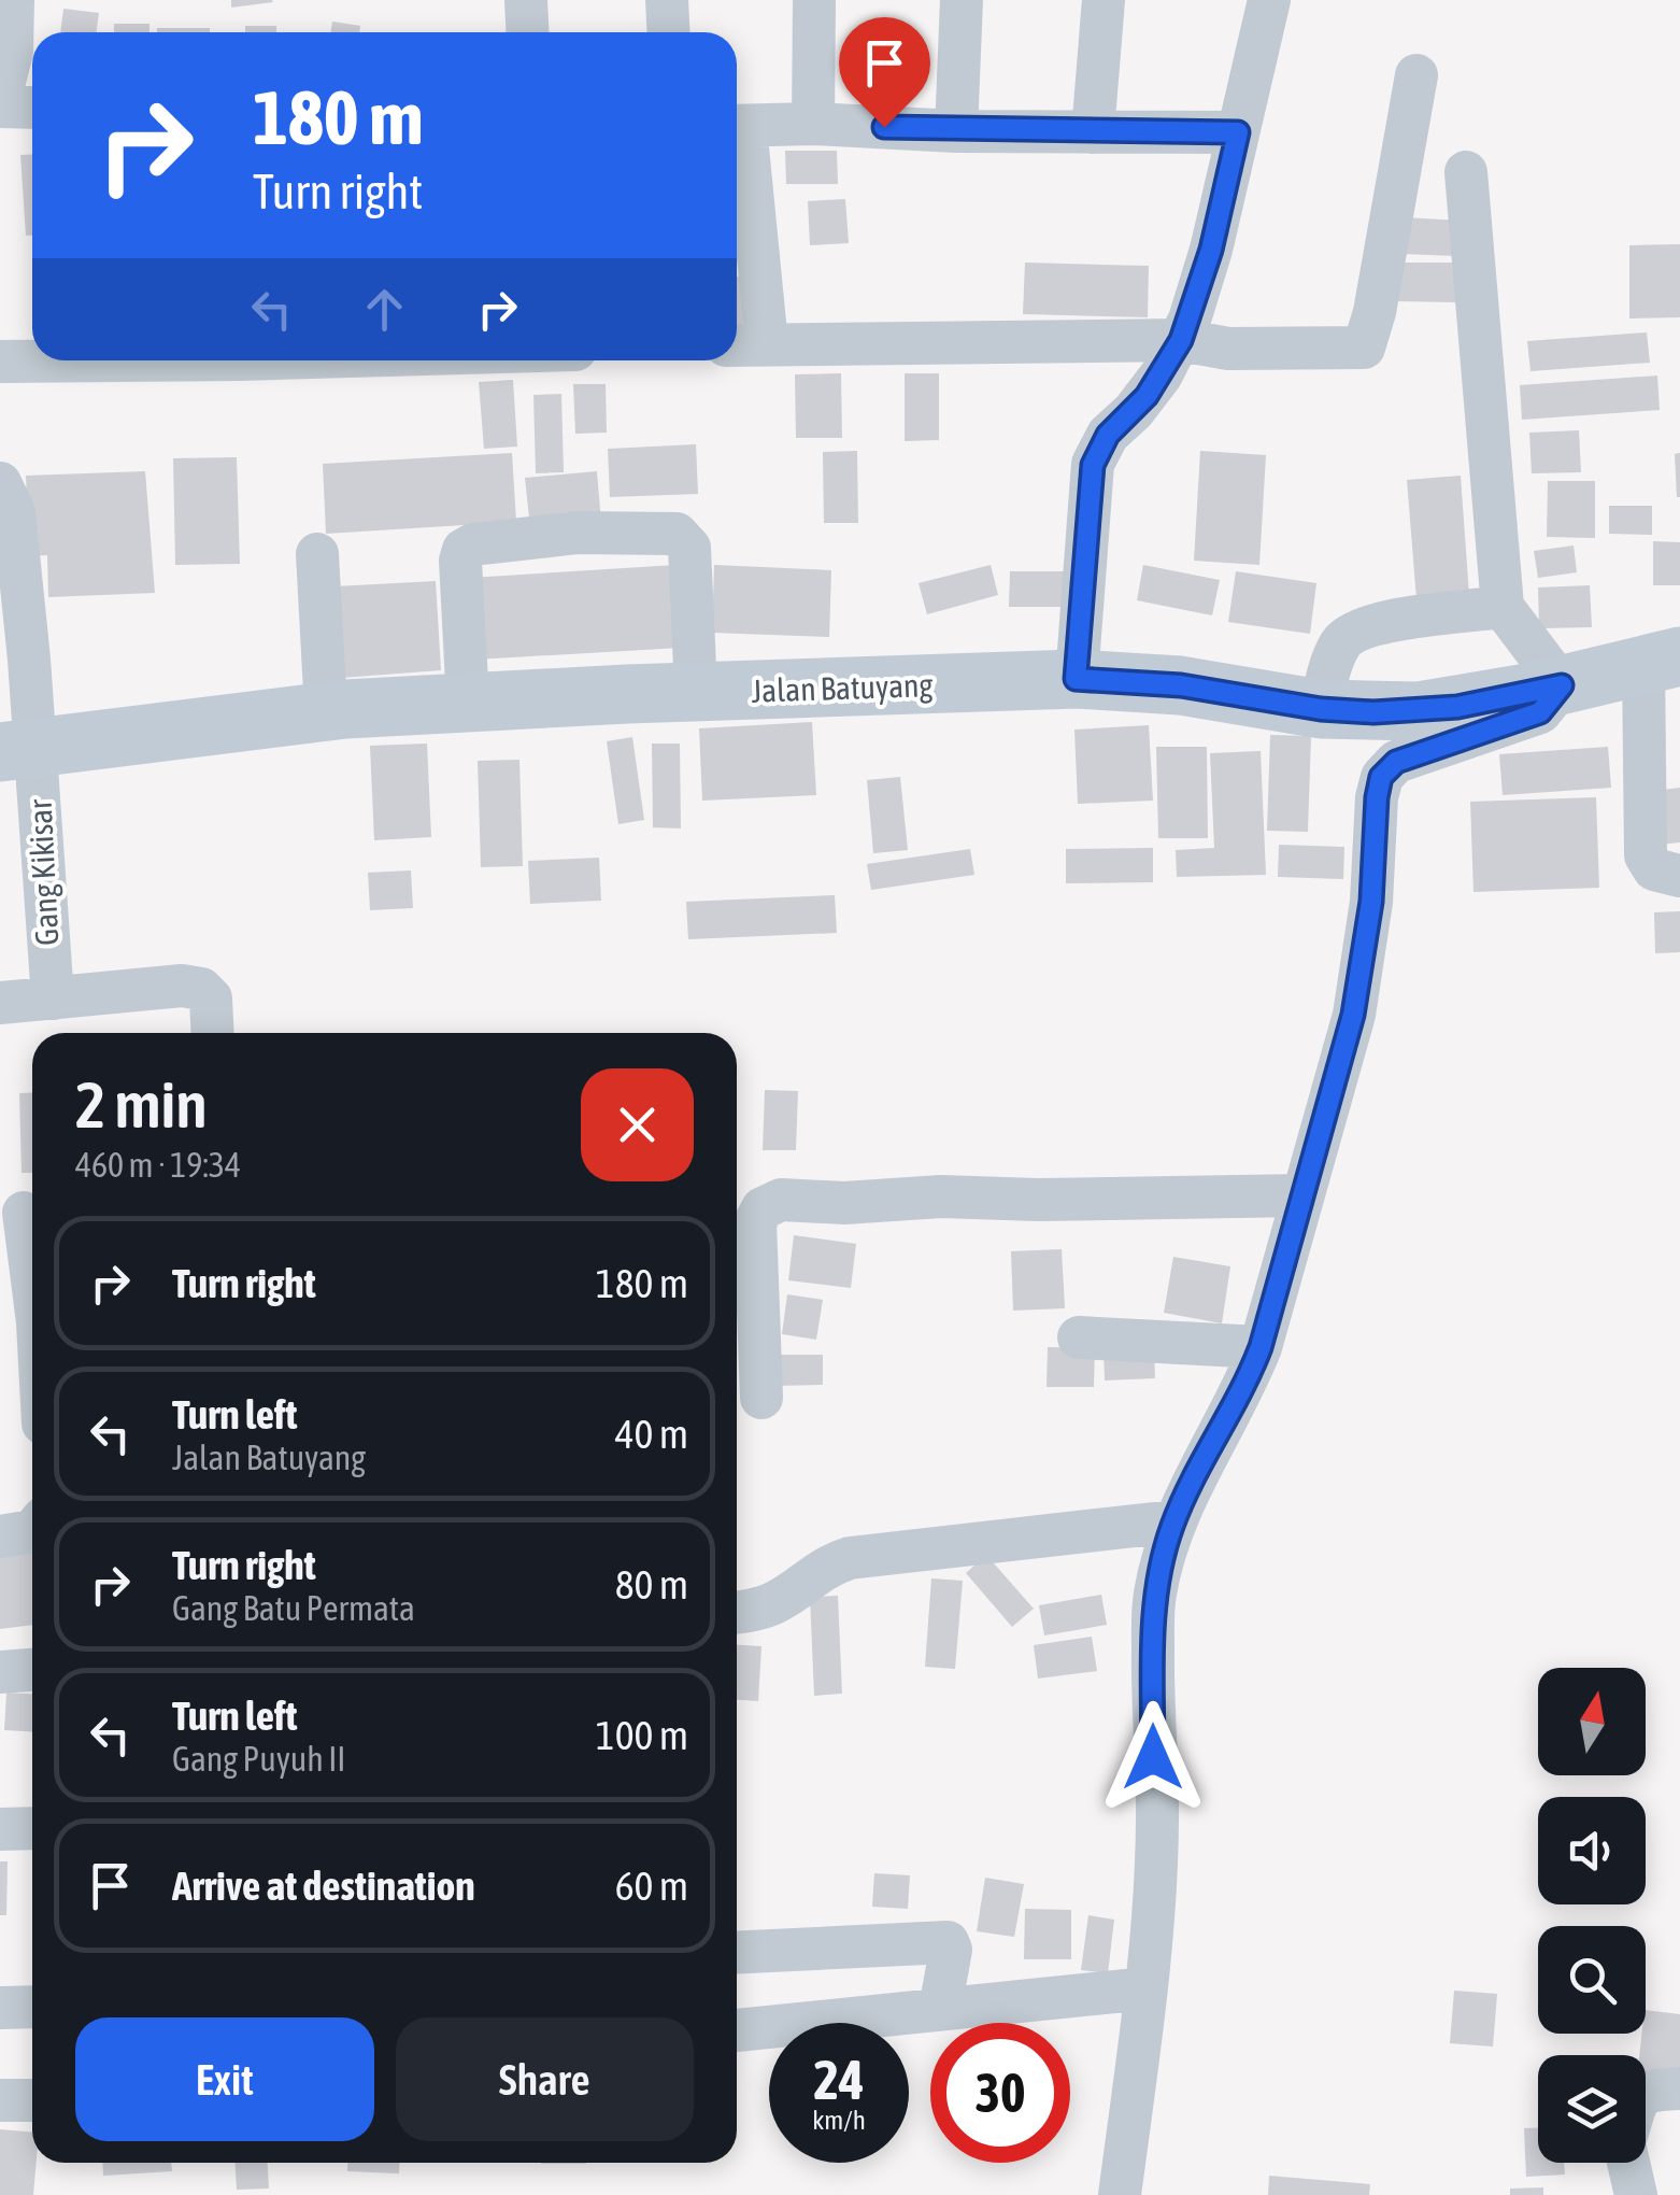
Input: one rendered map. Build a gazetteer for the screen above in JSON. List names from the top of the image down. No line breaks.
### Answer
{"streets":{"street":["Jalan Batuyang","Gang Kikisar"]},"crossings":[["Jalan Batuyang","Gang Kikisar"]],"north":"top","page":{"turn":["180 m","Turn right"],"heading":["2 min","460 m · 19:34"],"list":[{"name":"Turn right","value":"180 m"},{"name":"Turn left","note":"Jalan Batuyang","value":"40 m"},{"name":"Turn right","note":"Gang Batu Permata","value":"80 m"},{"name":"Turn left","note":"Gang Puyuh II","value":"100 m"},{"name":"Arrive at destination","value":"60 m"}],"buttons":["Exit","Share"],"speed":"24 km/h","limit":"30"}}
